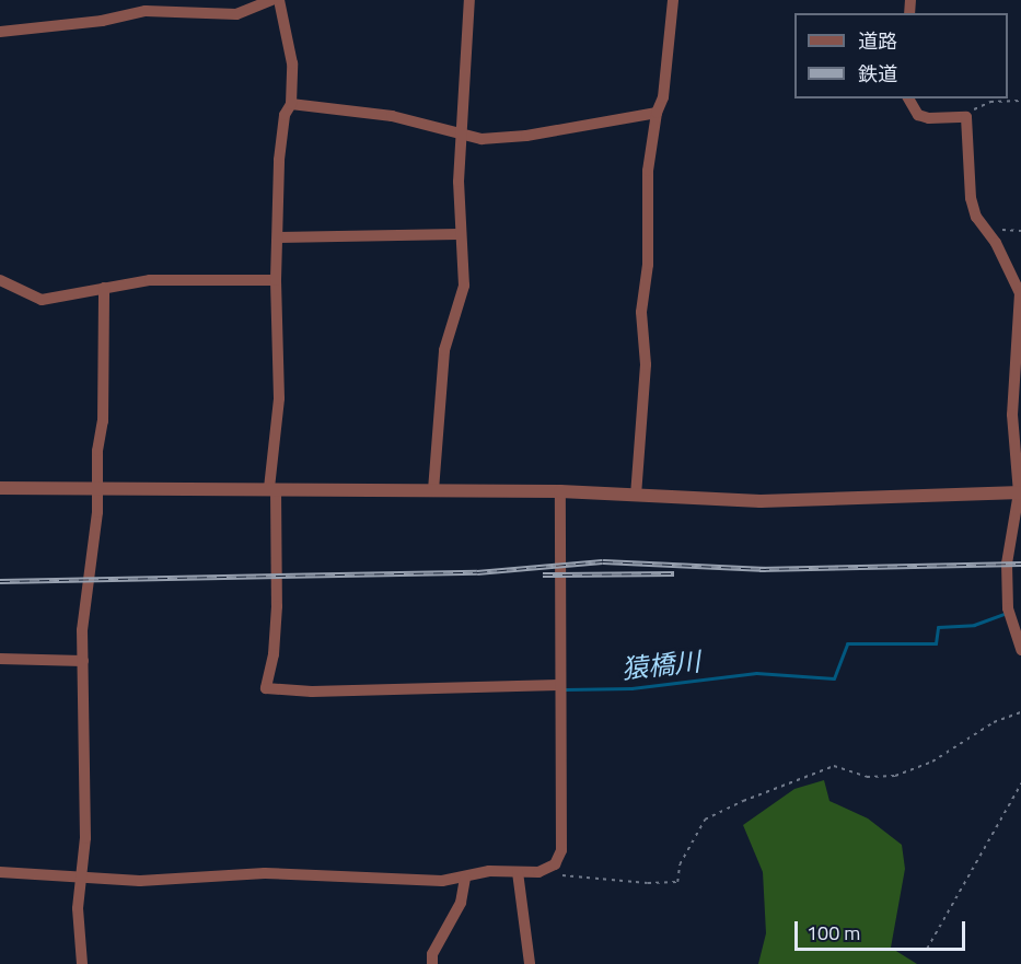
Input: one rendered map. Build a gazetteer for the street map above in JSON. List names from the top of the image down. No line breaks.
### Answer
{"water":["猿橋川"],"legend":["道路","鉄道"],"scale_bar":"100 m"}
